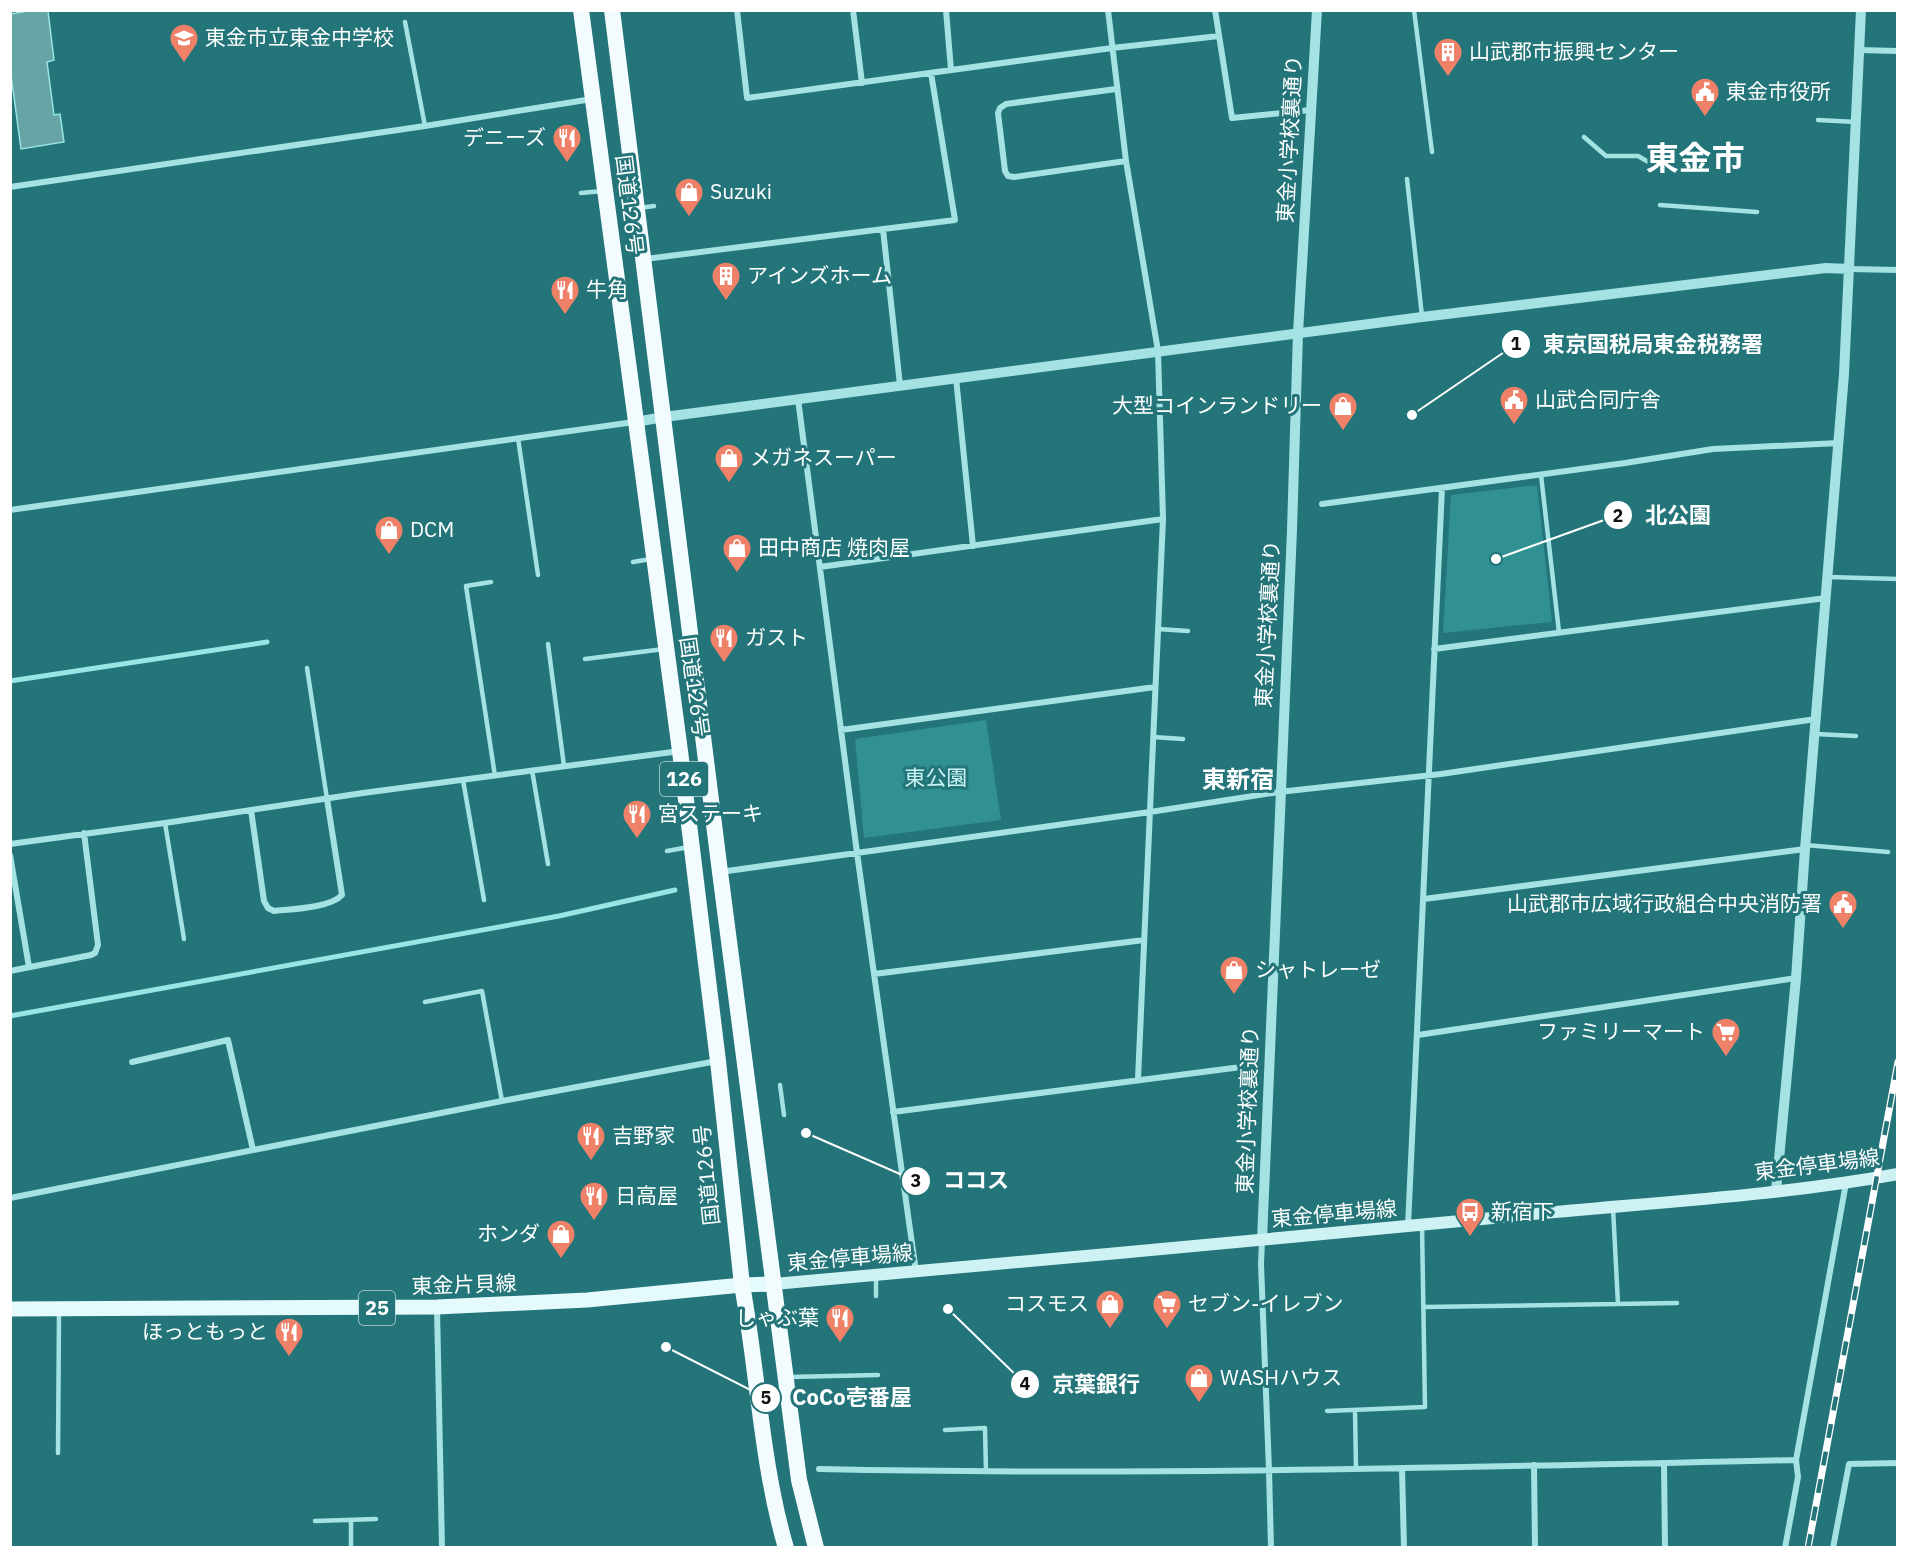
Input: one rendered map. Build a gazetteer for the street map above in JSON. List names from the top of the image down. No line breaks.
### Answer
{"streets":{"highway":["国道126号","126"],"main road":["東金停車場線","東金片貝線","25"],"street":["東金小学校裏通り"]},"crossings":[["東金小学校裏通り","東金停車場線"],["国道126号","東金停車場線"],["国道126号","東金片貝線"],["東金停車場線","東金片貝線"]],"districts":["東金市","東新宿"],"parks":["東公園"],"places":{"school or university":["東金市立東金中学校"],"building":["山武郡市振興センター","アインズホーム"],"public building":["東金市役所","山武合同庁舎","山武郡市広域行政組合中央消防署"],"restaurant":["デニーズ","牛角","ガスト","宮ステーキ","吉野家","日高屋","しゃぶ葉","ほっともっと"],"shop":["Suzuki","大型コインランドリー","メガネスーパー","DCM","田中商店 焼肉屋","シャトレーゼ","ホンダ","コスモス","WASHハウス"],"other":["東京国税局東金税務署","北公園","ココス","京葉銀行","CoCo壱番屋"],"supermarket":["ファミリーマート","セブン-イレブン"],"bus stop":["新宿下"]}}
